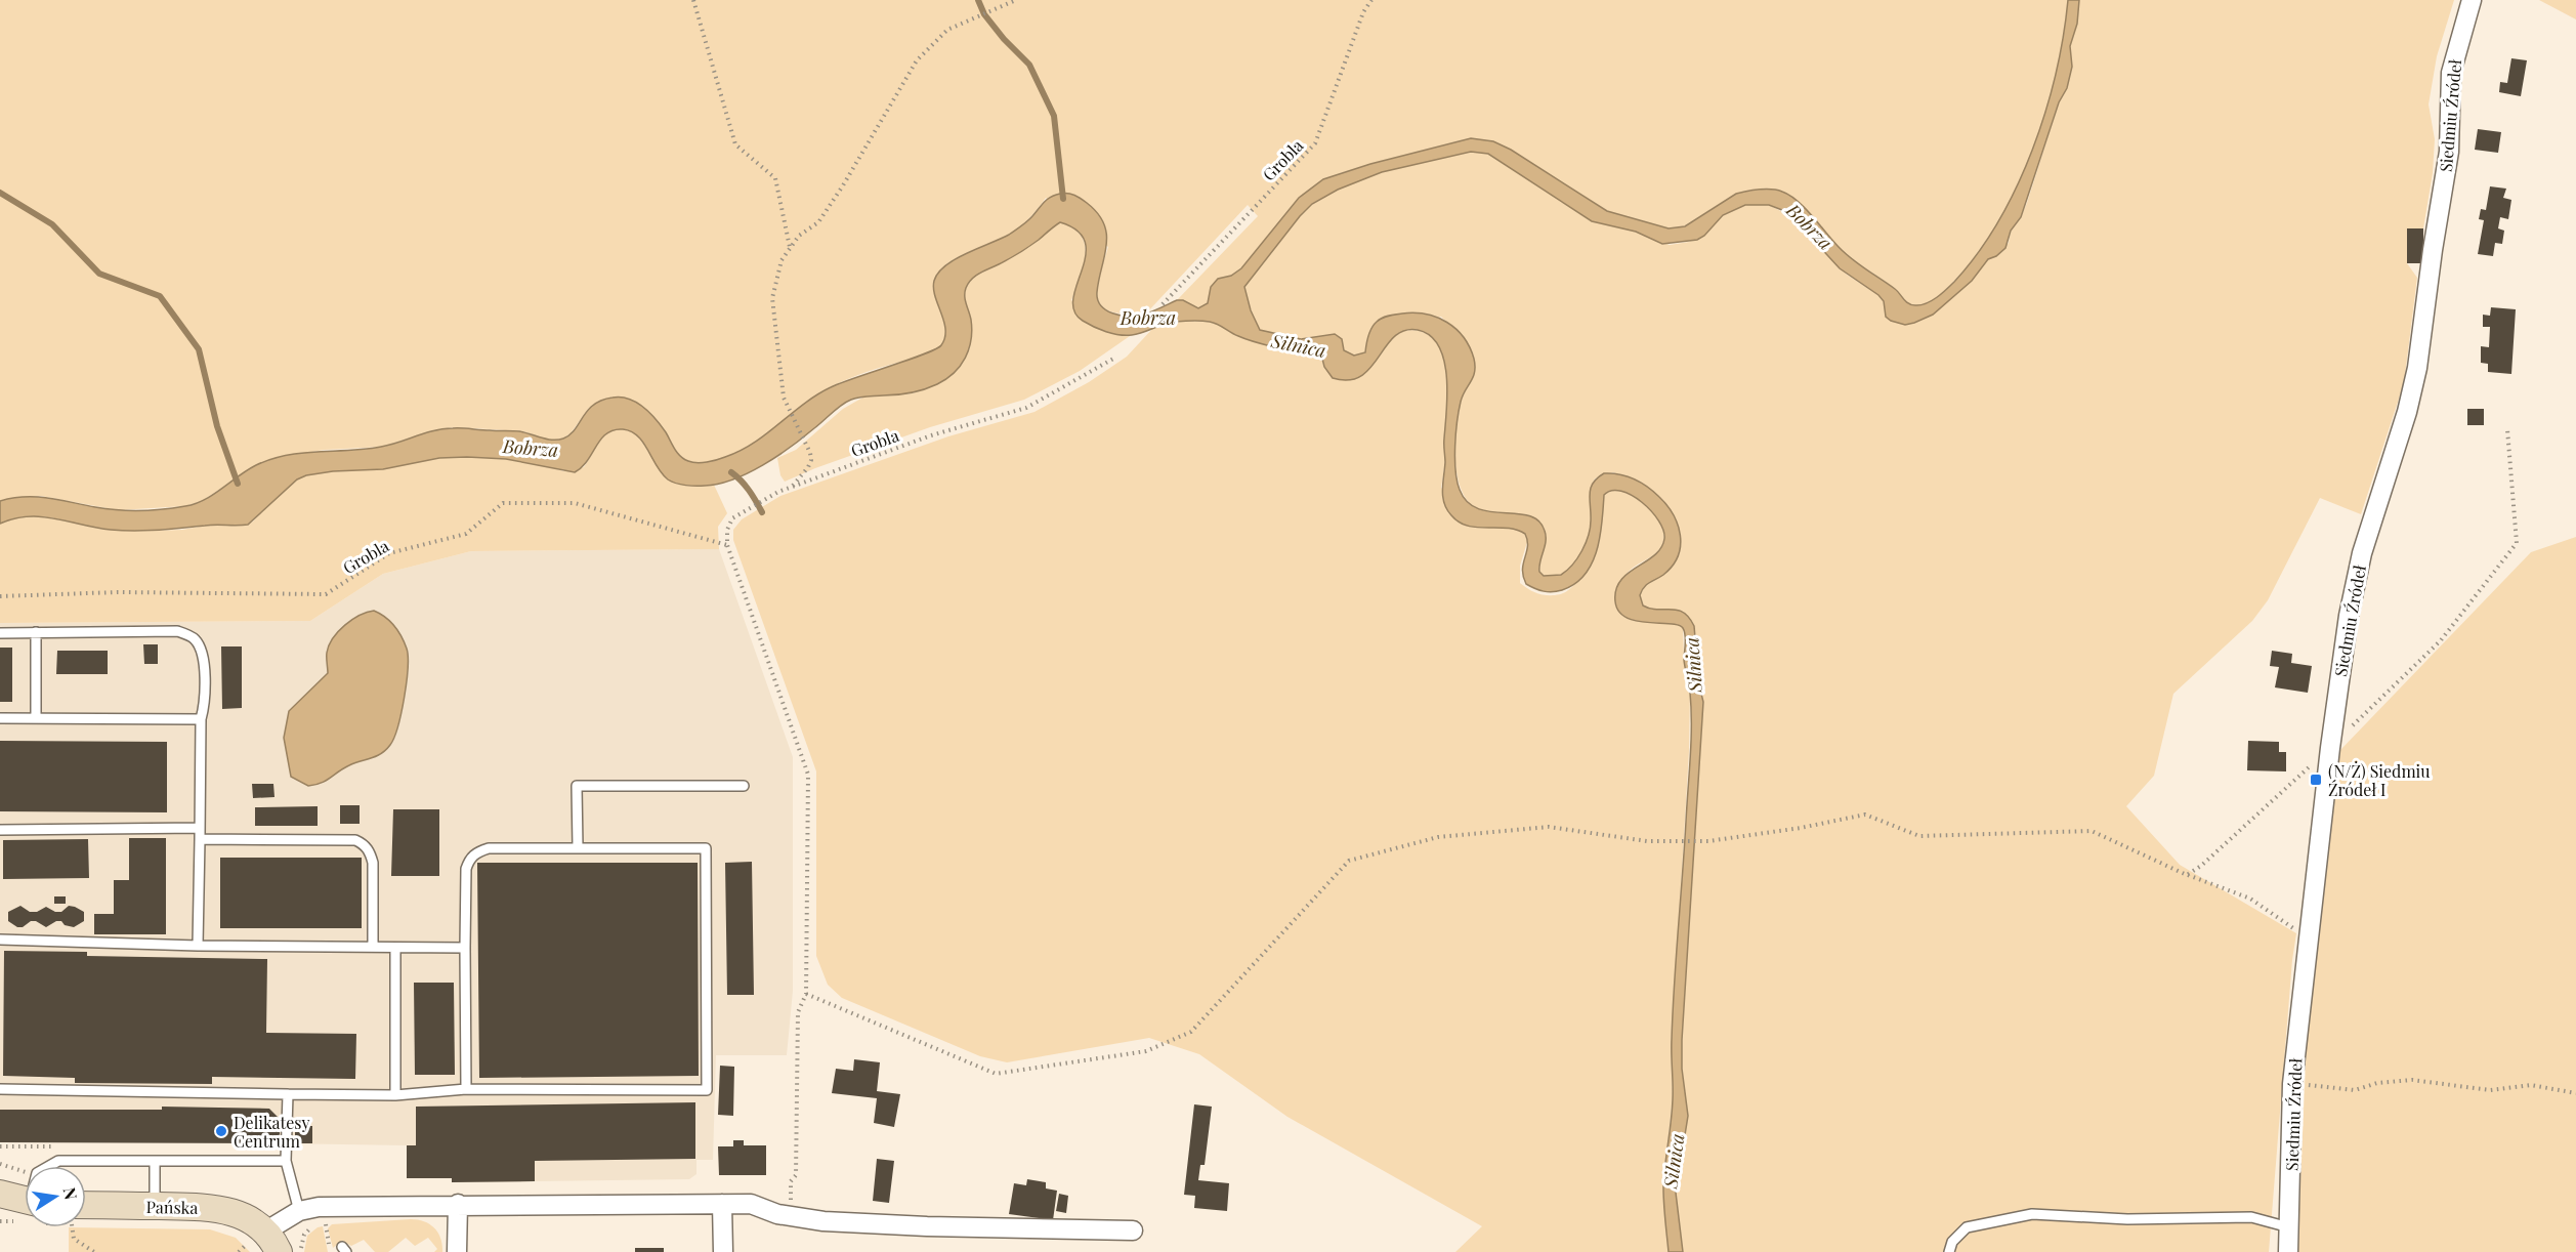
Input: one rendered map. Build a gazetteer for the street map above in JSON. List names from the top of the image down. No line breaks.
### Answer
{"streets":{"main road":["Pańska"],"street":["Siedmiu Źródeł"],"path":["Grobla"]},"water":["Bobrza","Silnica"],"places":{"transit":["(N/Ż) Siedmiu Źródeł I"],"other":["Delikatesy Centrum"]},"north":"right"}
